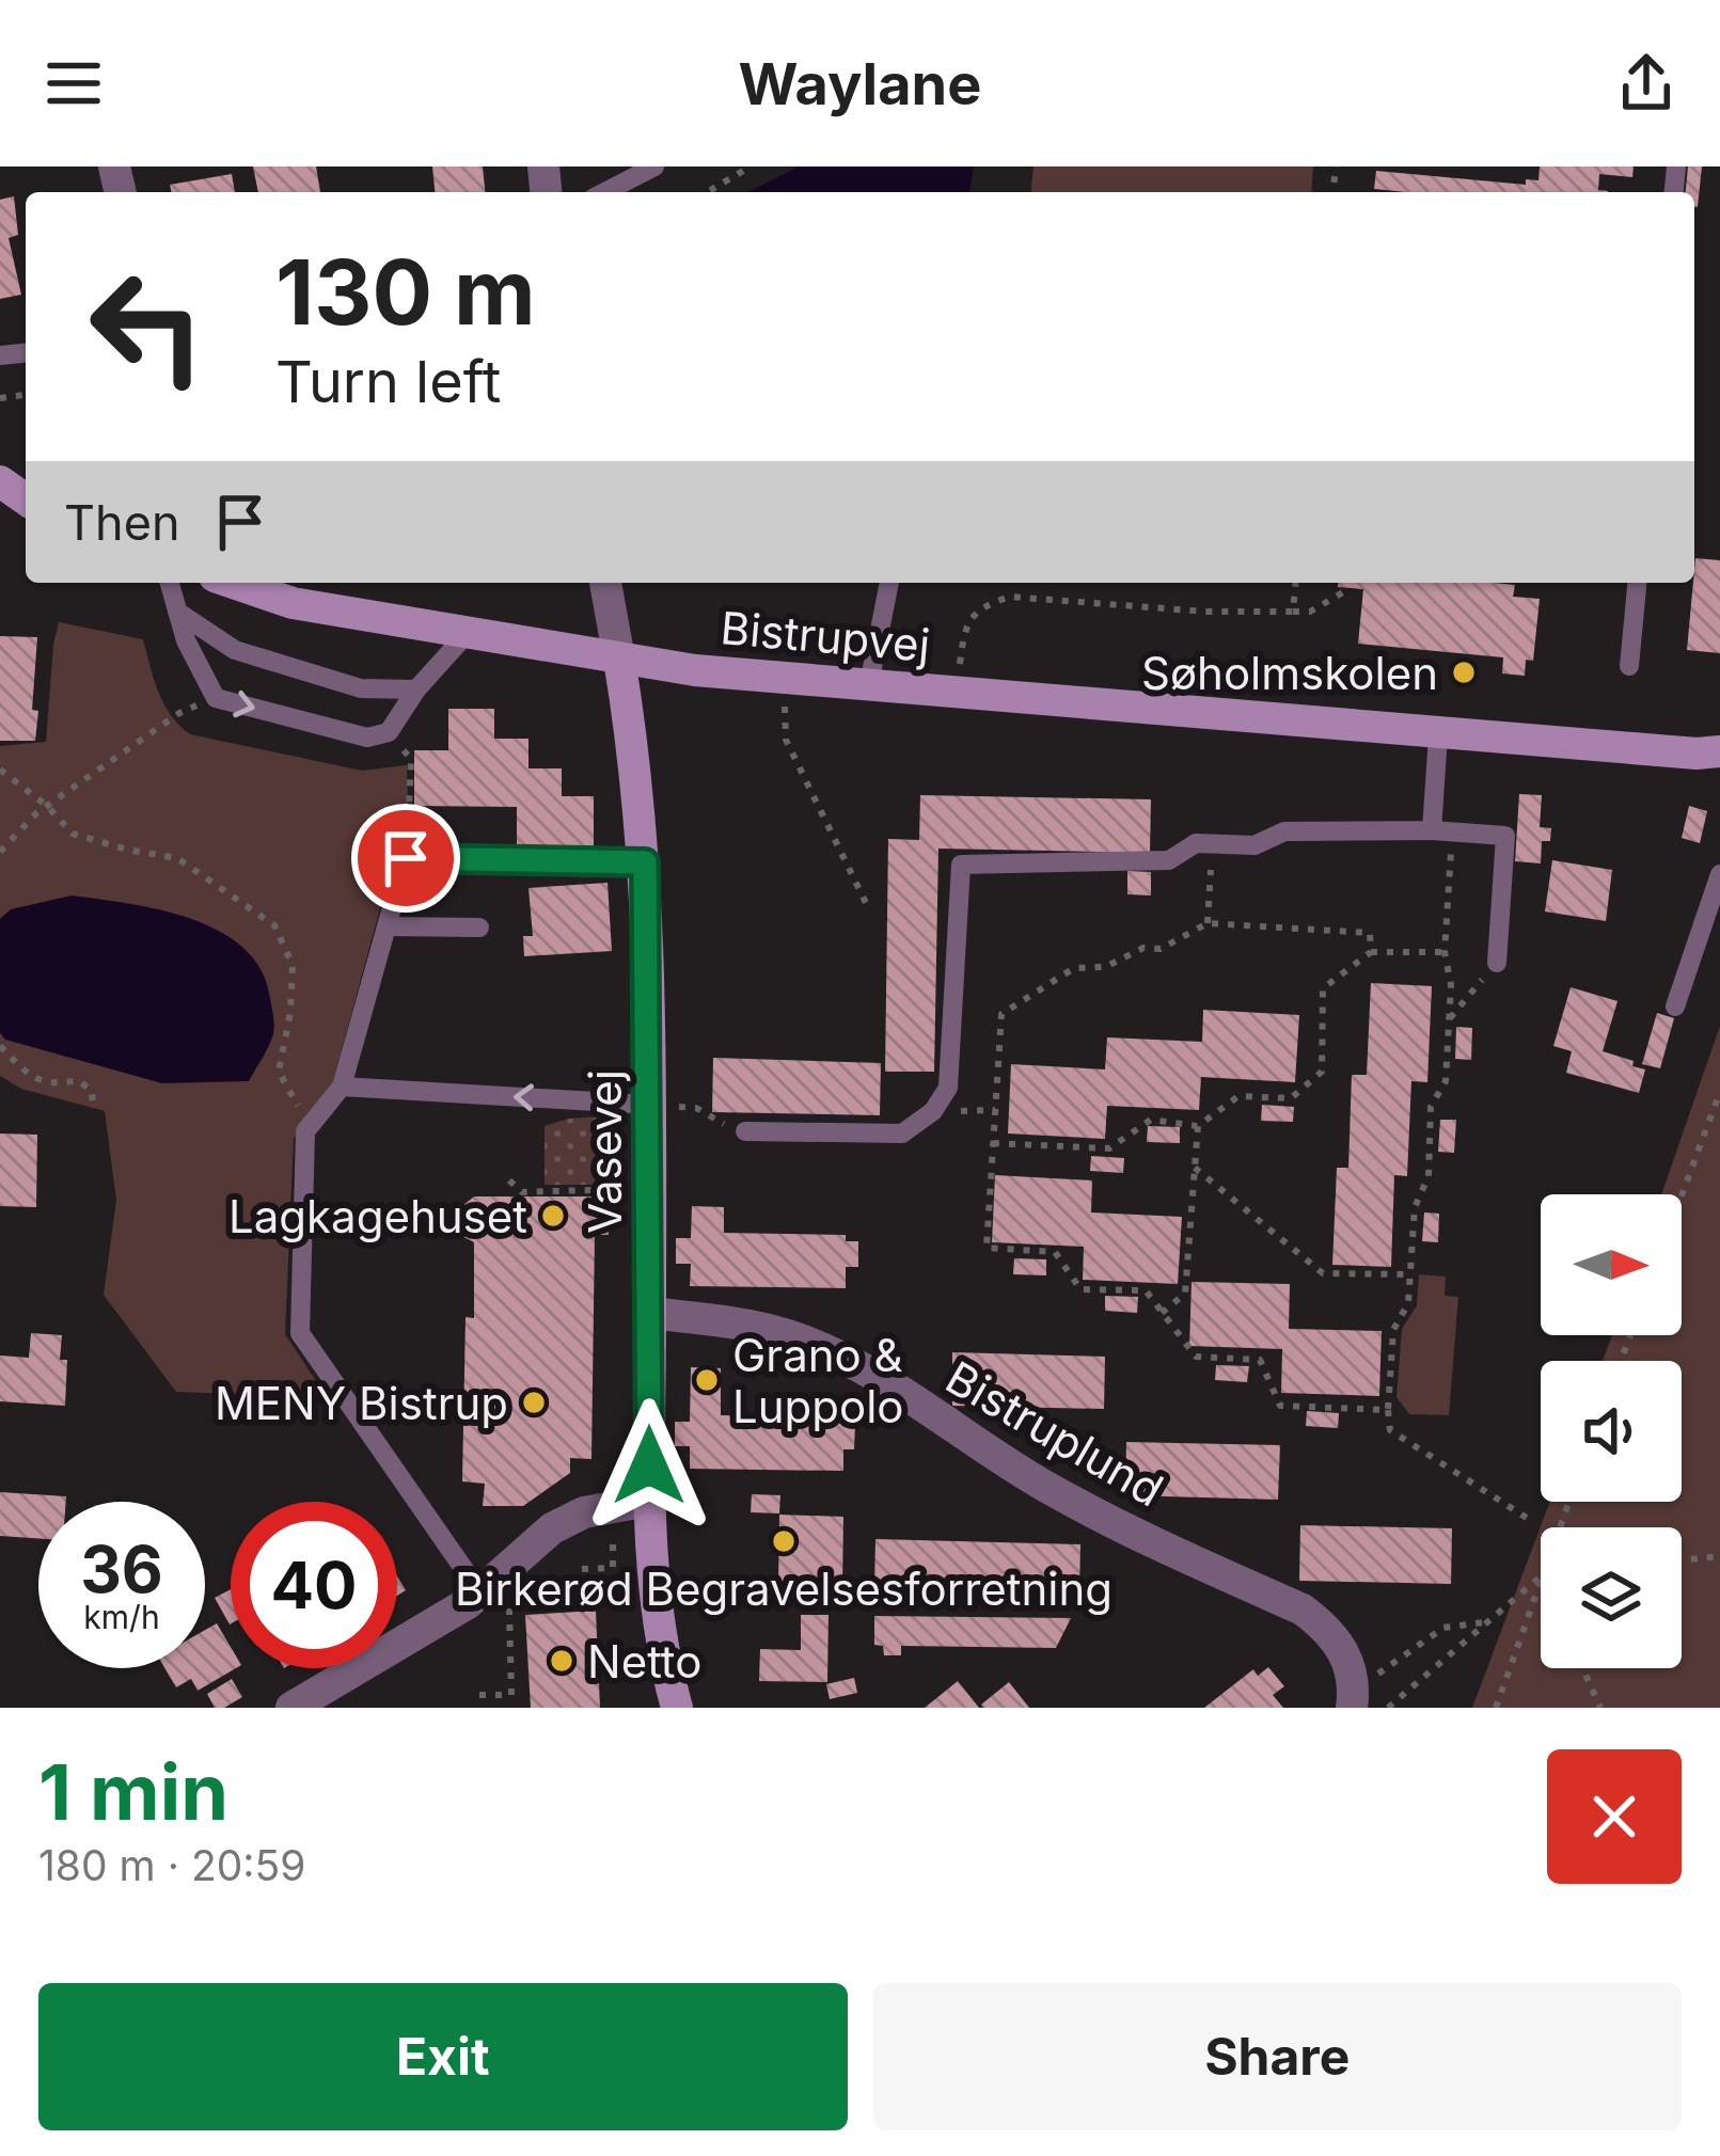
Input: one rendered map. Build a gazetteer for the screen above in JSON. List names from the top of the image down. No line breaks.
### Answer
{"streets":{"main road":["Bistrupvej","Vasevej"],"street":["Bistruplund"]},"crossings":[["Bistrupvej","Vasevej"],["Vasevej","Bistruplund"]],"places":["Søholmskolen","Lagkagehuset","Grano & Luppolo","MENY Bistrup","Birkerød Begravelsesforretning","Netto"],"north":"right","page":{"header":"Waylane","turn":["130 m","Turn left"],"then":"Then","speed":"36 km/h","limit":"40","heading":["1 min","180 m · 20:59"],"buttons":["Exit","Share"]}}
